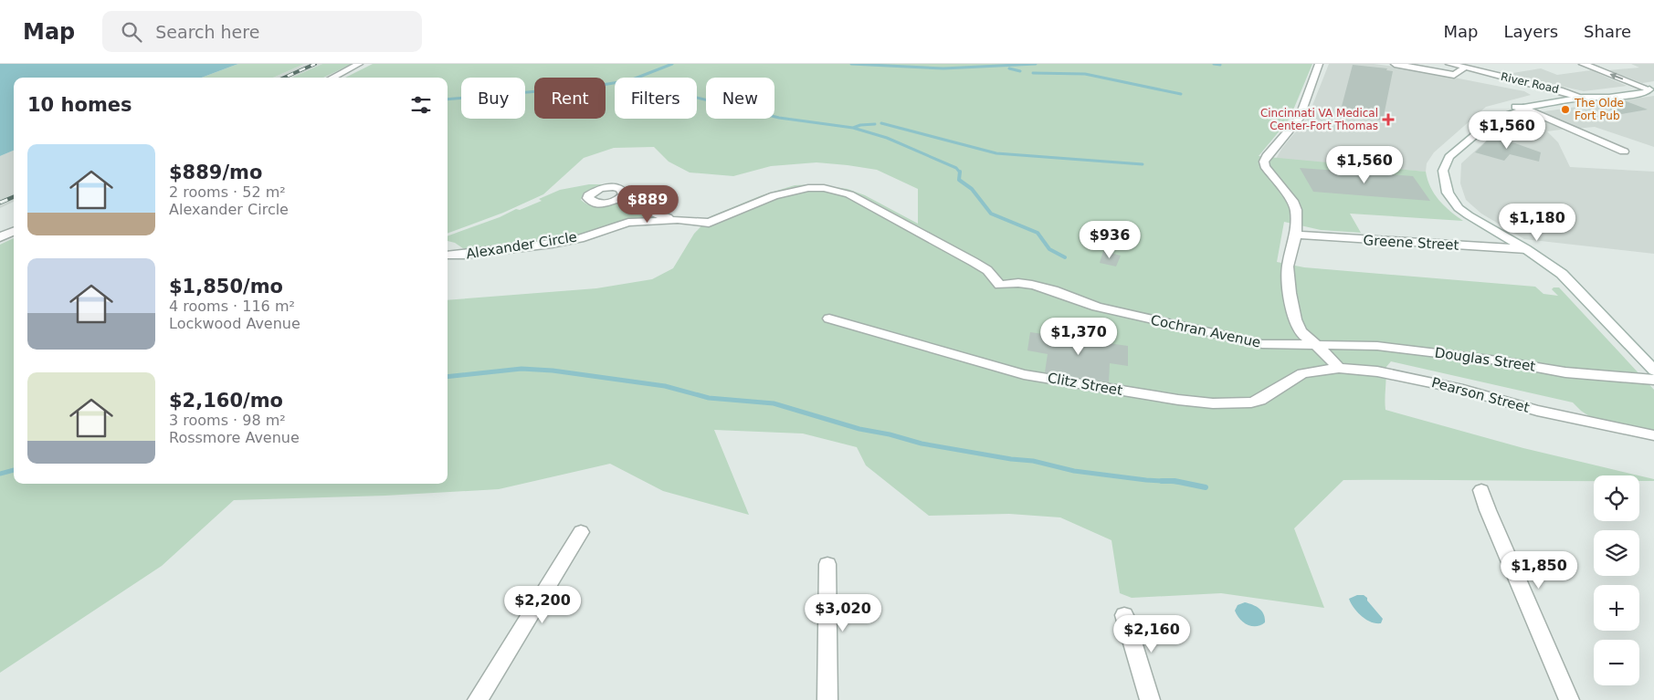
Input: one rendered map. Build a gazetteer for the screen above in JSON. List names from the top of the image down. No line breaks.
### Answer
{"streets":{"street":["River Road","Greene Street","Alexander Circle","Cochran Avenue","Douglas Street","Clitz Street","Pearson Street"]},"crossings":[["Alexander Circle","Cochran Avenue"],["Cochran Avenue","Douglas Street"],["Clitz Street","Pearson Street"]],"places":{"other":["The Olde Fort Pub"],"health":["Cincinnati VA Medical Center-Fort Thomas"]},"page":{"header":"Map","search":"Search here","nav":["Map","Layers","Share"],"chip":["Buy","Rent","Filters","New"],"heading":"10 homes","price":["$1,560","$1,560","$889","$1,180","$936","$1,370","$1,850","$2,200","$3,020","$2,160"],"list":[{"name":"$889/mo","note":"2 rooms · 52 m² · Alexander Circle"},{"name":"$1,850/mo","note":"4 rooms · 116 m² · Lockwood Avenue"},{"name":"$2,160/mo","note":"3 rooms · 98 m² · Rossmore Avenue"}],"map_buttons":["+","−"]}}
